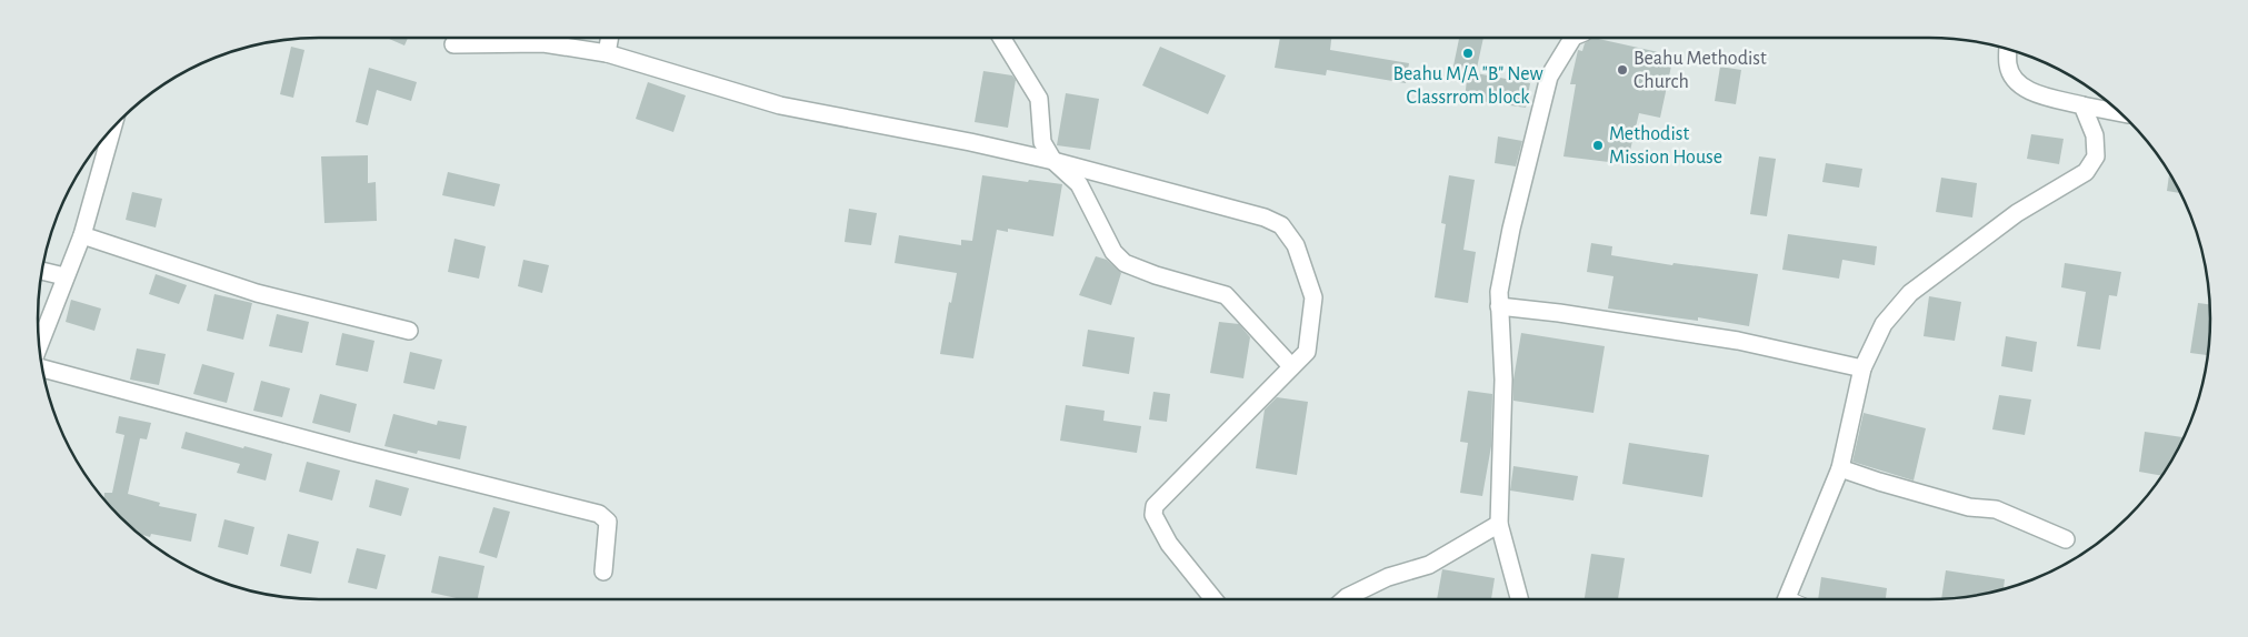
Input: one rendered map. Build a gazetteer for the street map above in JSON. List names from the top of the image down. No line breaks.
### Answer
{"places":["Beahu M/A \"B\" New Classrrom block","Beahu Methodist Church","Methodist Mission House"]}
